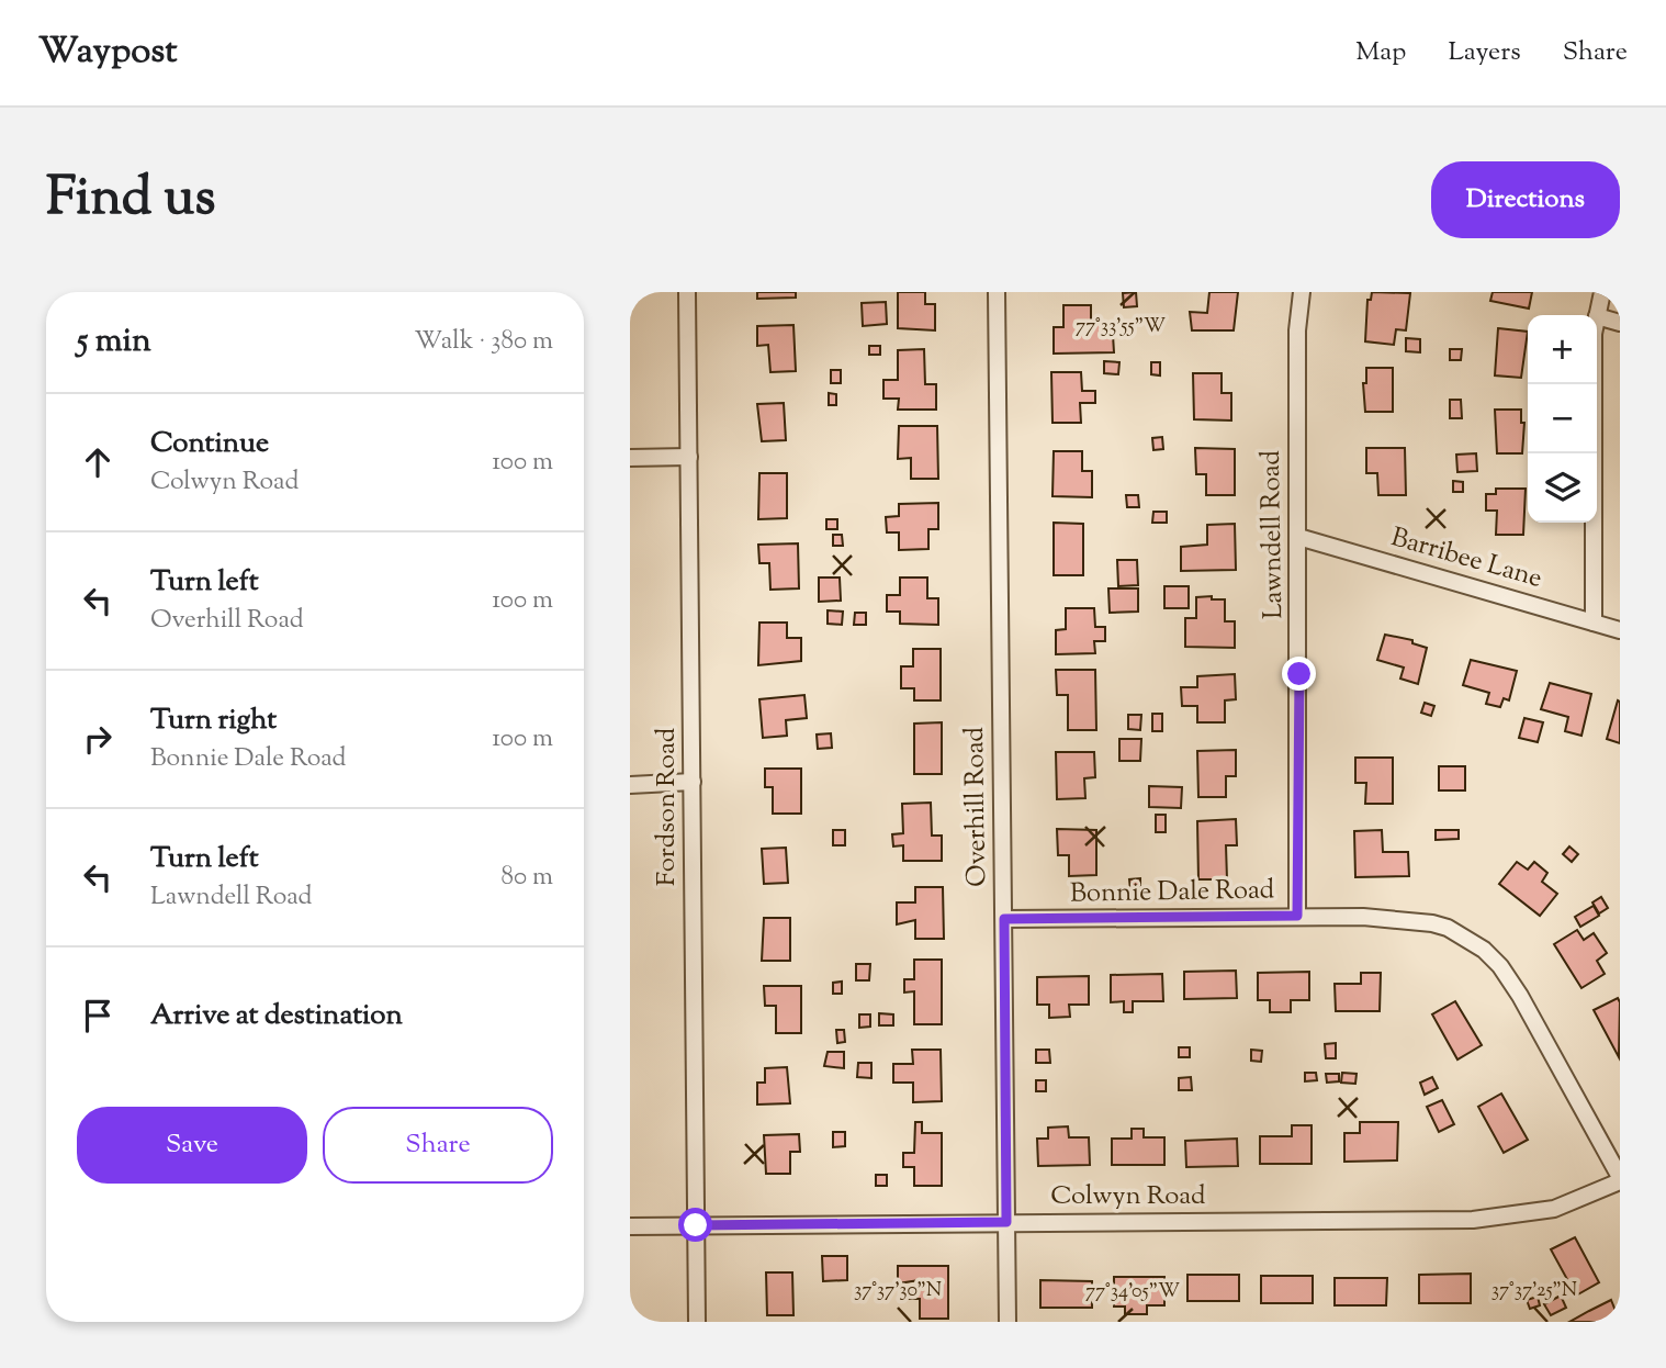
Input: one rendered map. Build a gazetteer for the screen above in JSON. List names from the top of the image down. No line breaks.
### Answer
{"streets":{"street":["Lawndell Road","Barribee Lane","Fordson Road","Overhill Road","Bonnie Dale Road","Colwyn Road"]},"crossings":[["Lawndell Road","Barribee Lane"],["Lawndell Road","Bonnie Dale Road"],["Fordson Road","Colwyn Road"],["Overhill Road","Bonnie Dale Road"],["Overhill Road","Colwyn Road"],["Bonnie Dale Road","Colwyn Road"]],"page":{"header":"Waypost","nav":["Map","Layers","Share"],"title":"Find us","buttons":["Directions",["Save","Share"]],"heading":["5 min","Walk · 380 m"],"map_buttons":["+","−"],"list":[["Continue","Colwyn Road","100 m"],["Turn left","Overhill Road","100 m"],["Turn right","Bonnie Dale Road","100 m"],["Turn left","Lawndell Road","80 m"],"Arrive at destination"]},"coordinates":["77°33'55\"W","37°37'30\"N","37°37'25\"N","77°34'05\"W"]}
